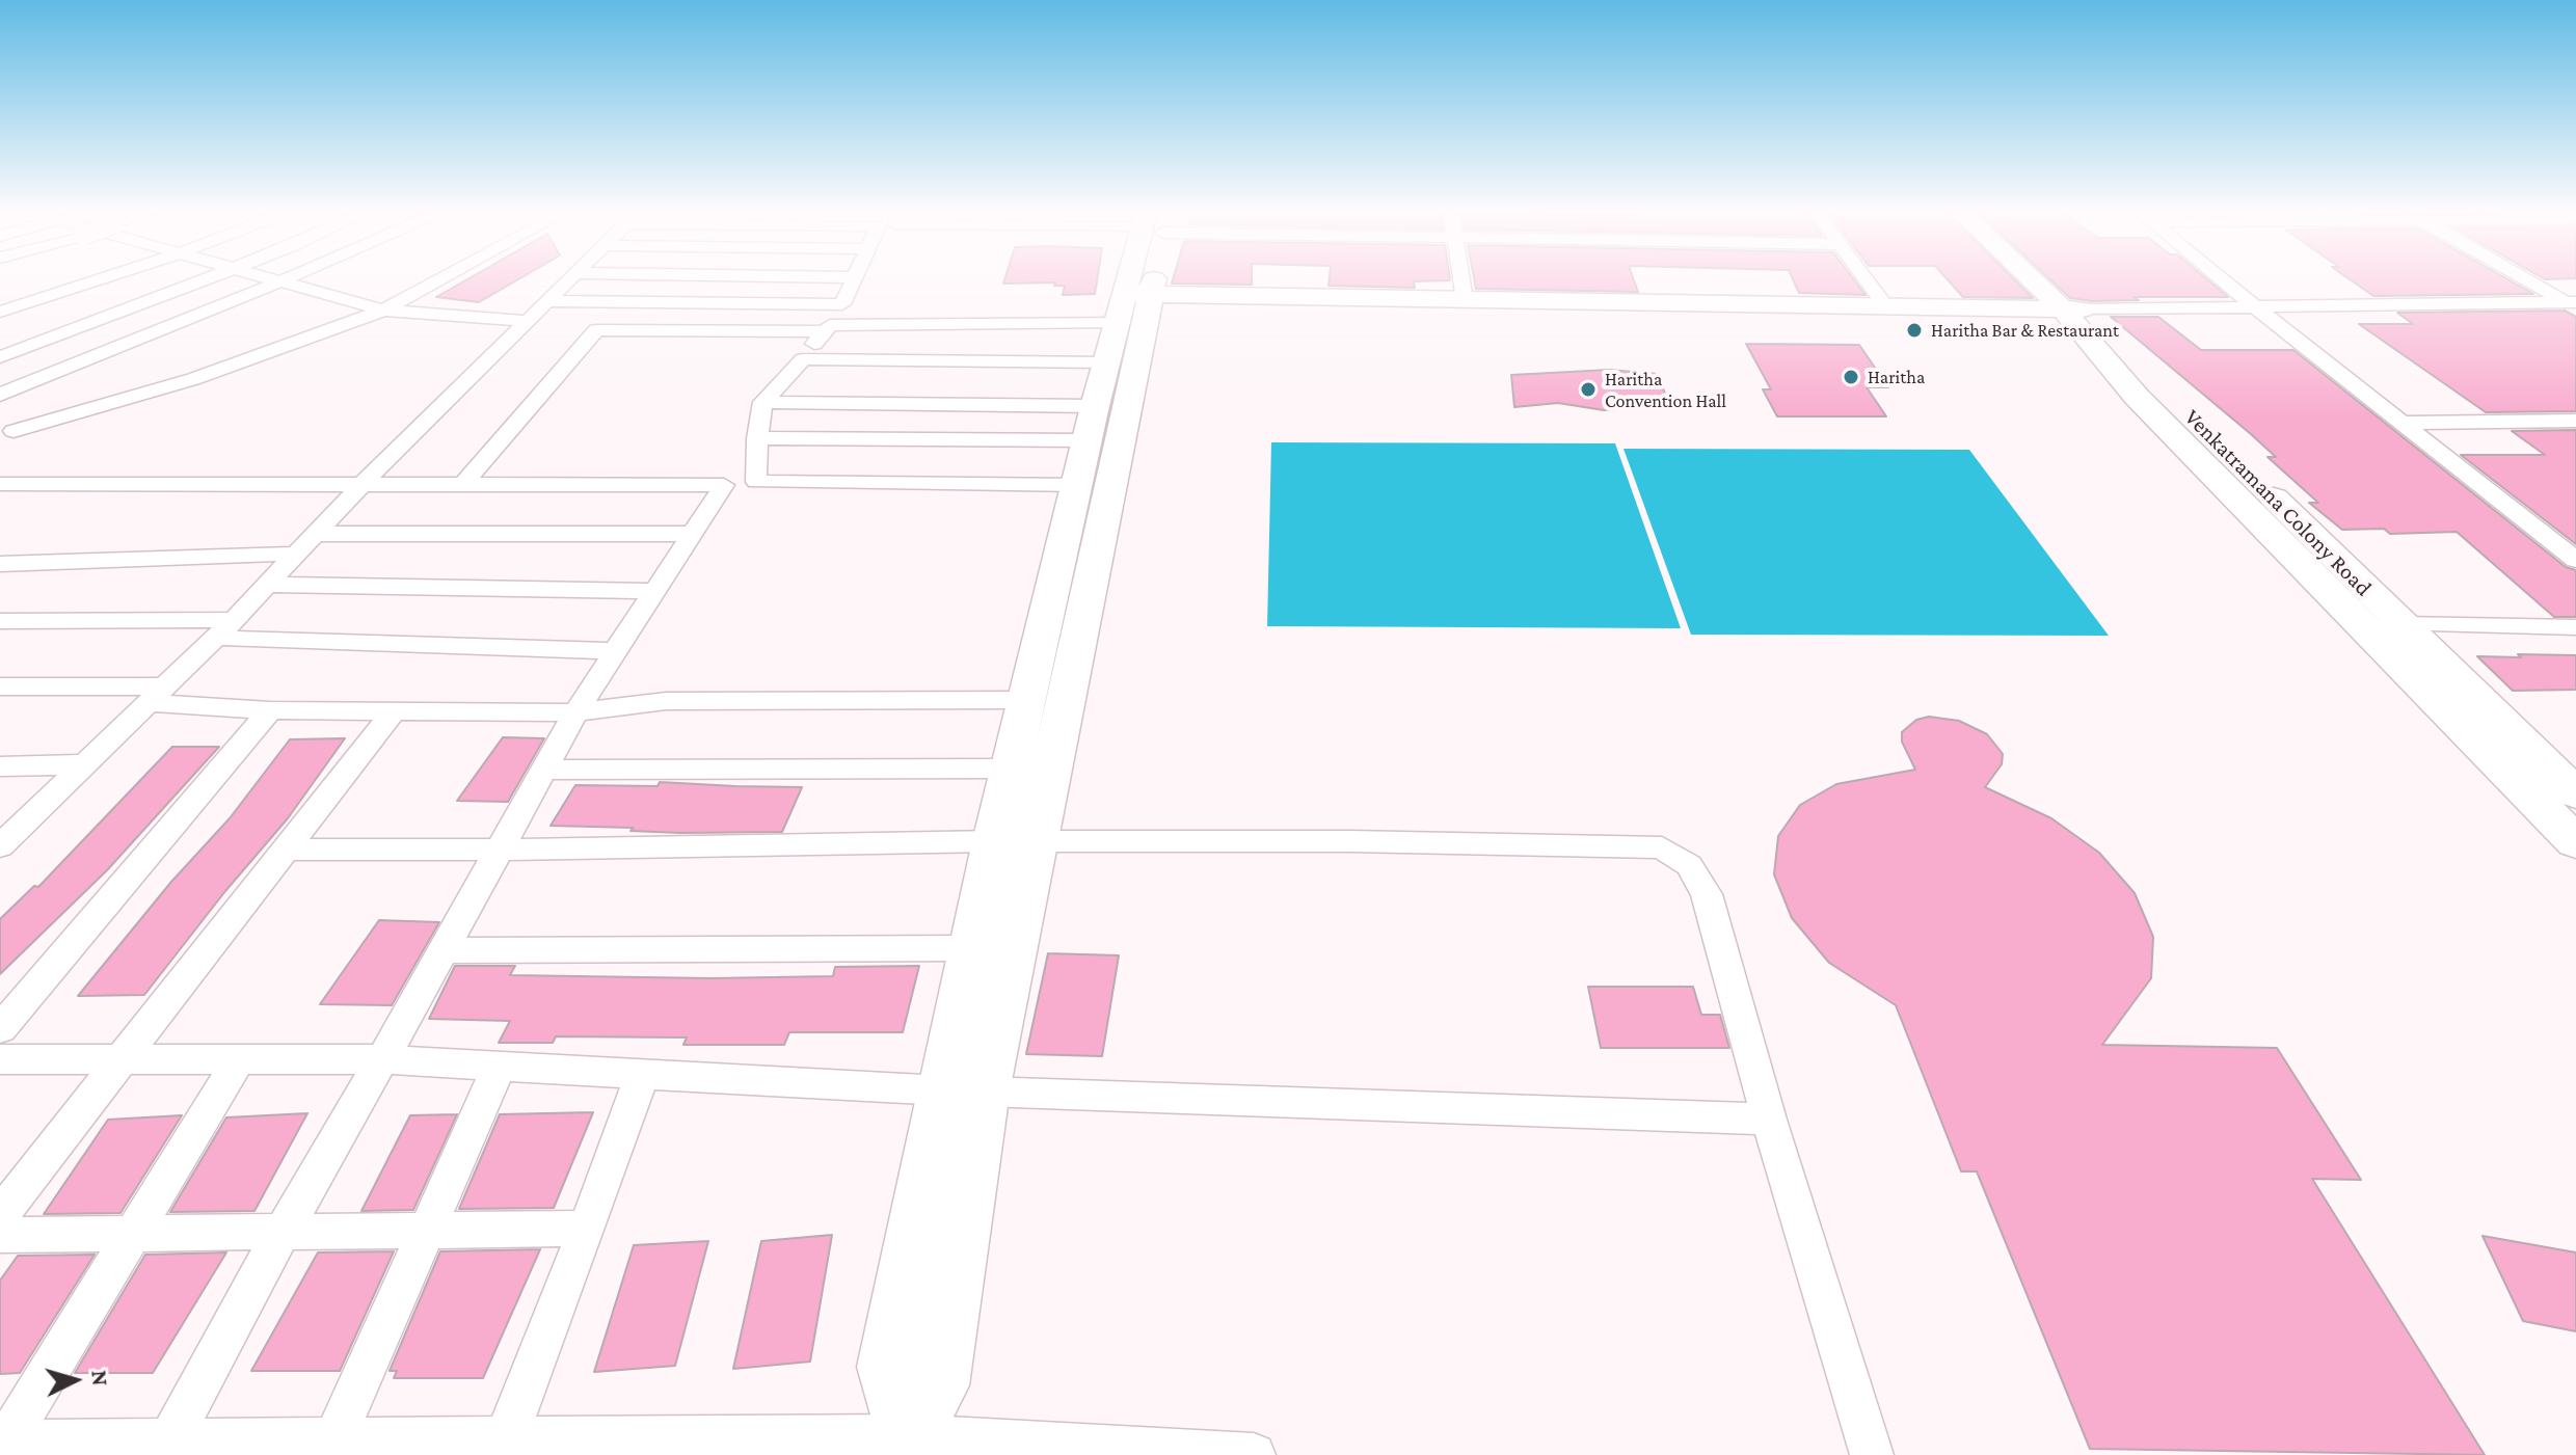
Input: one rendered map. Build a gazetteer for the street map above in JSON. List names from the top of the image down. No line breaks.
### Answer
{"streets":{"street":["Venkatramana Colony Road"]},"places":["Haritha Bar & Restaurant","Haritha","Haritha Convention Hall"],"north":"right"}
